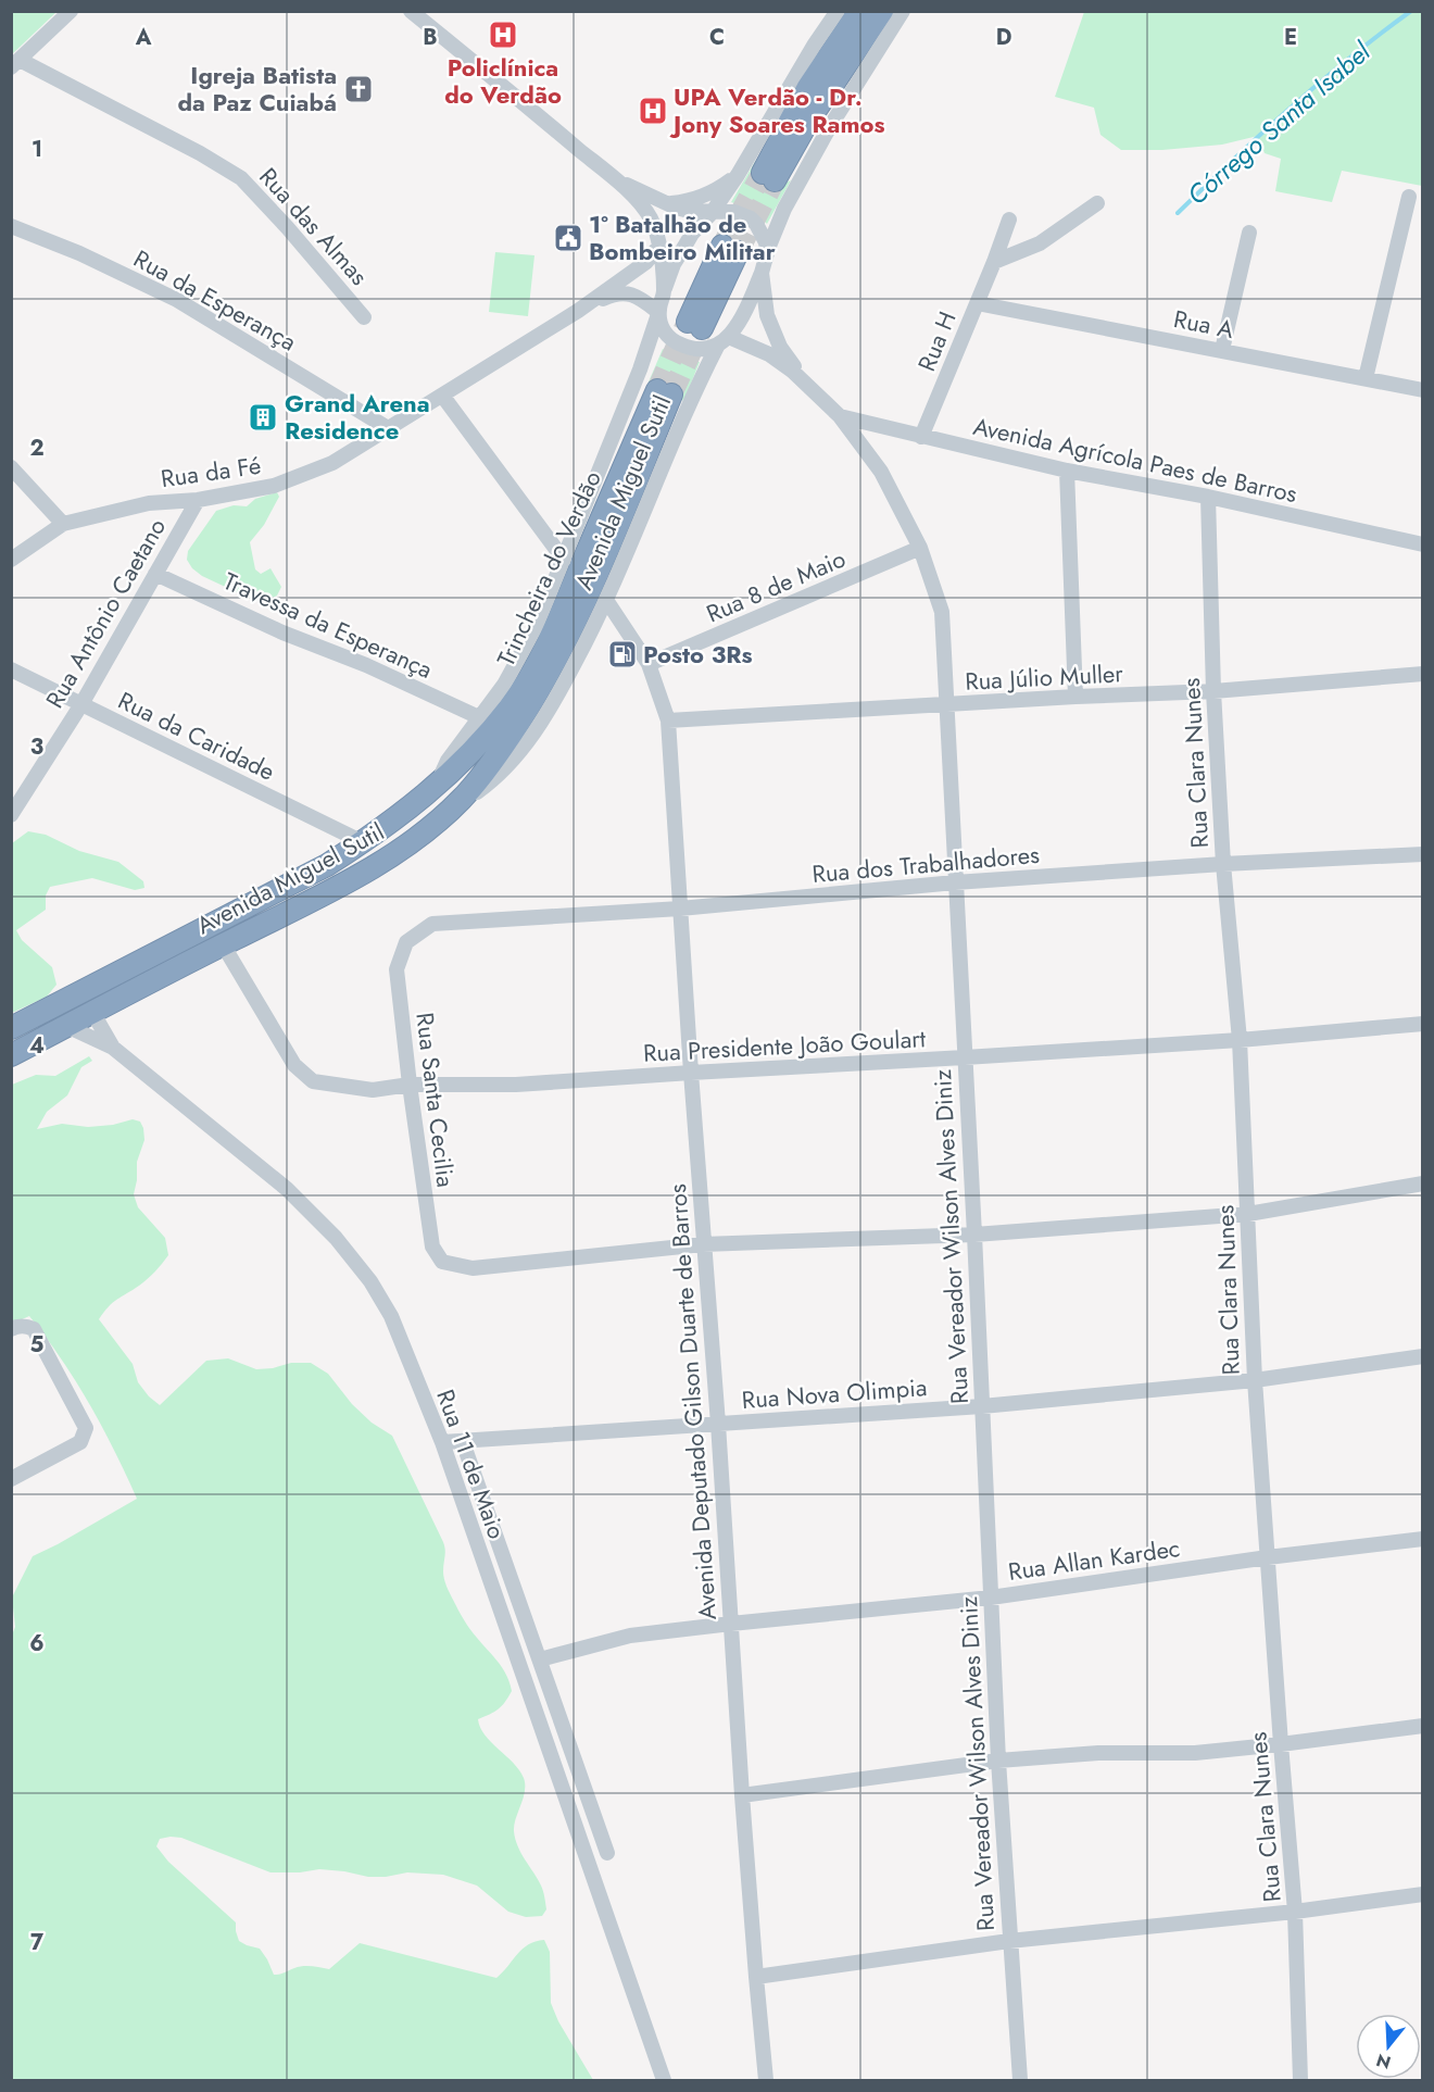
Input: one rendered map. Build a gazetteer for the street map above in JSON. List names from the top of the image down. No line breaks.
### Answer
{"streets":{"highway":["Avenida Miguel Sutil","Trincheira do Verdão"],"street":["Rua das Almas","Rua da Esperança","Rua A","Rua H","Avenida Agrícola Paes de Barros","Rua da Fé","Rua 8 de Maio","Rua Antônio Caetano","Travessa da Esperança","Rua Júlio Muller","Rua da Caridade","Rua Clara Nunes","Rua dos Trabalhadores","Rua Presidente João Goulart","Rua Santa Cecilia","Rua Vereador Wilson Alves Diniz","Rua Nova Olimpia","Avenida Deputado Gilson Duarte de Barros","Rua 11 de Maio","Rua Allan Kardec"]},"crossings":[["Rua da Esperança","Rua da Fé"],["Rua A","Rua H"],["Rua H","Avenida Agrícola Paes de Barros"],["Avenida Agrícola Paes de Barros","Rua Clara Nunes"],["Avenida Agrícola Paes de Barros","Rua Vereador Wilson Alves Diniz"],["Rua da Fé","Avenida Miguel Sutil"],["Rua da Fé","Rua Antônio Caetano"],["Avenida Miguel Sutil","Trincheira do Verdão"],["Avenida Miguel Sutil","Travessa da Esperança"],["Avenida Miguel Sutil","Rua da Caridade"],["Avenida Miguel Sutil","Rua Presidente João Goulart"],["Avenida Miguel Sutil","Avenida Deputado Gilson Duarte de Barros"],["Avenida Miguel Sutil","Rua 11 de Maio"],["Rua 8 de Maio","Rua Vereador Wilson Alves Diniz"],["Rua 8 de Maio","Avenida Deputado Gilson Duarte de Barros"],["Rua Antônio Caetano","Travessa da Esperança"],["Rua Antônio Caetano","Rua da Caridade"],["Rua Júlio Muller","Rua Clara Nunes"],["Rua Júlio Muller","Rua Vereador Wilson Alves Diniz"],["Rua Júlio Muller","Avenida Deputado Gilson Duarte de Barros"],["Rua Clara Nunes","Rua dos Trabalhadores"],["Rua Clara Nunes","Rua Presidente João Goulart"],["Rua Clara Nunes","Rua Santa Cecilia"],["Rua Clara Nunes","Rua Nova Olimpia"],["Rua Clara Nunes","Rua Allan Kardec"],["Rua dos Trabalhadores","Rua Santa Cecilia"],["Rua dos Trabalhadores","Rua Vereador Wilson Alves Diniz"],["Rua dos Trabalhadores","Avenida Deputado Gilson Duarte de Barros"],["Rua Presidente João Goulart","Rua Santa Cecilia"],["Rua Presidente João Goulart","Rua Vereador Wilson Alves Diniz"],["Rua Presidente João Goulart","Avenida Deputado Gilson Duarte de Barros"],["Rua Santa Cecilia","Rua Vereador Wilson Alves Diniz"],["Rua Santa Cecilia","Avenida Deputado Gilson Duarte de Barros"],["Rua Vereador Wilson Alves Diniz","Rua Nova Olimpia"],["Rua Vereador Wilson Alves Diniz","Rua Allan Kardec"],["Rua Nova Olimpia","Avenida Deputado Gilson Duarte de Barros"],["Rua Nova Olimpia","Rua 11 de Maio"],["Avenida Deputado Gilson Duarte de Barros","Rua Allan Kardec"],["Rua 11 de Maio","Rua Allan Kardec"]],"water":["Córrego Santa Isabel"],"places":{"hospital":["Policlínica do Verdão","UPA Verdão - Dr. Jony Soares Ramos"],"church":["Igreja Batista da Paz Cuiabá"],"public building":["1º Batalhão de Bombeiro Militar"],"building":["Grand Arena Residence"],"fuel station":["Posto 3Rs"]},"north":"bottom","grid":{"columns":["A","B","C","D","E"],"rows":["1","2","3","4","5","6","7"]}}
